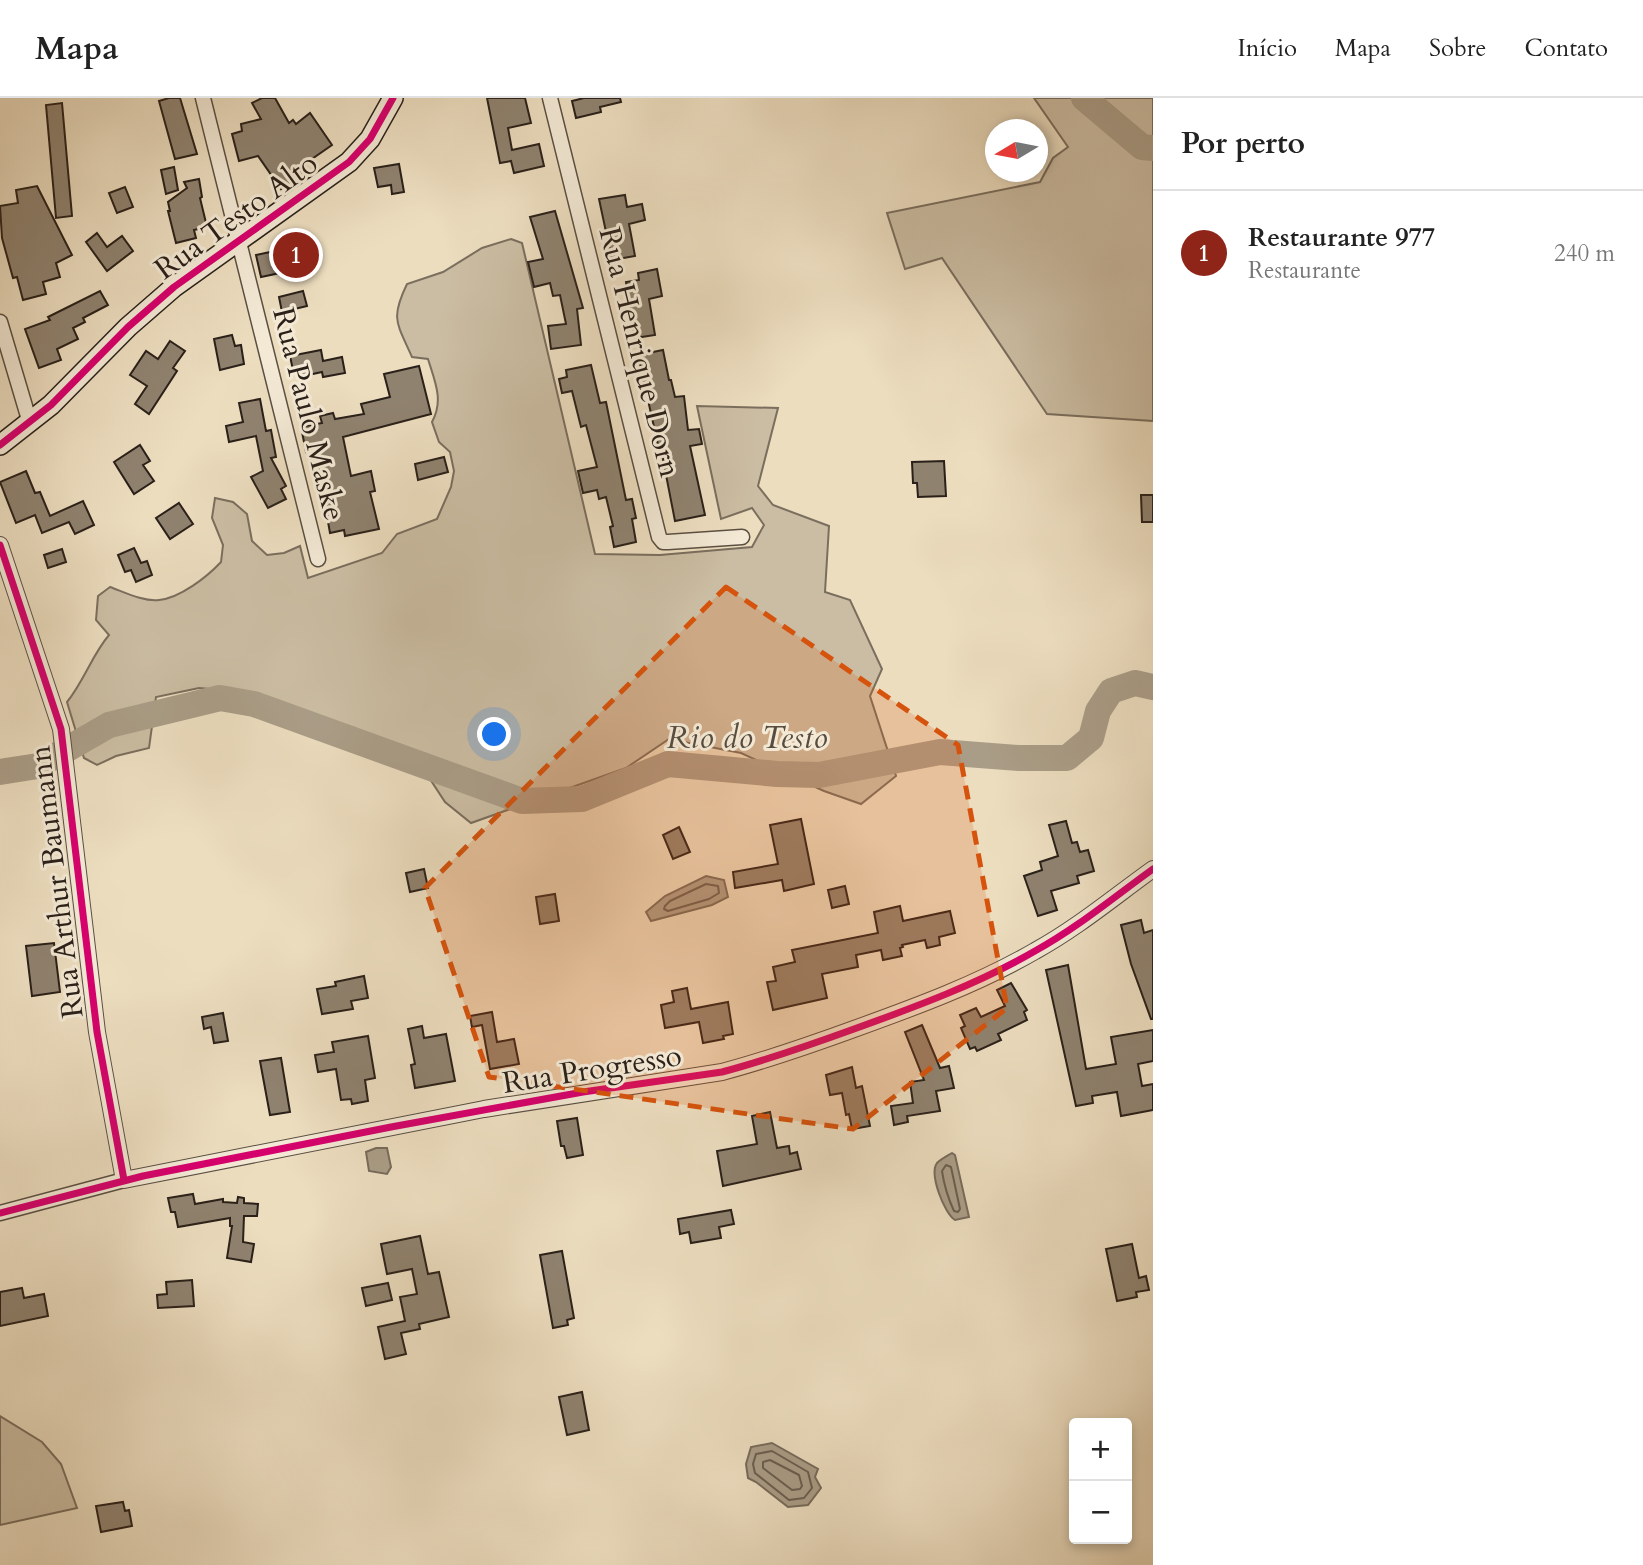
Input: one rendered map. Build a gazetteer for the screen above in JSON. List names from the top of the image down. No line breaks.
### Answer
{"streets":{"main road":["Rua Testo Alto"],"street":["Rua Henrique Dorn","Rua Paulo Maske","Rua Arthur Baumann","Rua Progresso"]},"crossings":[["Rua Testo Alto","Rua Paulo Maske"],["Rua Arthur Baumann","Rua Progresso"]],"water":["Rio do Testo"],"north":"left","page":{"header":"Mapa","nav":["Início","Mapa","Sobre","Contato"],"heading":"Por perto","list":[{"mark":"1","name":"Restaurante 977","note":"Restaurante","value":"240 m"}],"pins":"1","map_buttons":["+","−"]}}
